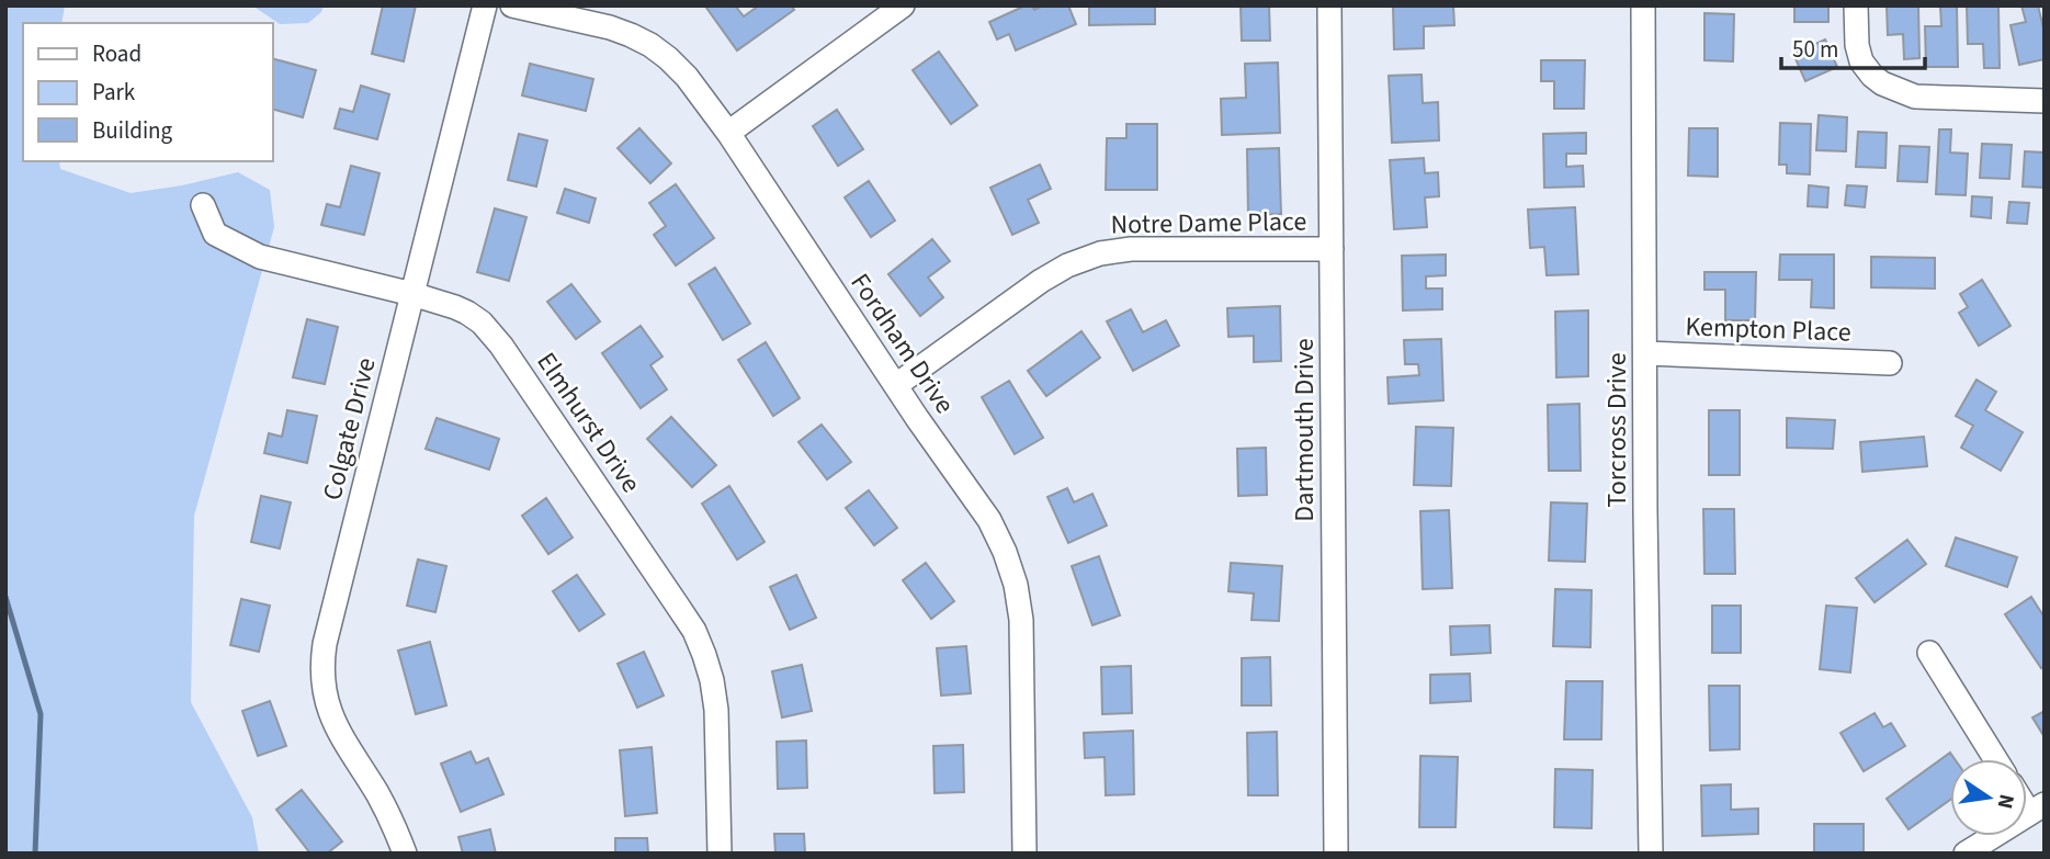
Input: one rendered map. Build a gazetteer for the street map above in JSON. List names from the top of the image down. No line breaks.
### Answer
{"streets":{"street":["Notre Dame Place","Kempton Place","Fordham Drive","Elmhurst Drive","Colgate Drive","Dartmouth Drive","Torcross Drive"]},"crossings":[["Notre Dame Place","Fordham Drive"],["Notre Dame Place","Dartmouth Drive"],["Kempton Place","Torcross Drive"],["Elmhurst Drive","Colgate Drive"]],"legend":["Road","Park","Building"],"scale_bar":"50 m","north":"right"}
